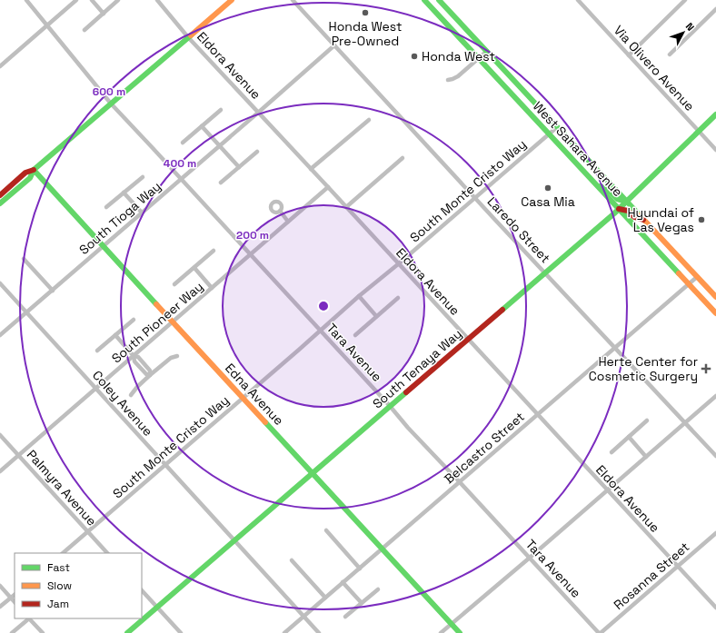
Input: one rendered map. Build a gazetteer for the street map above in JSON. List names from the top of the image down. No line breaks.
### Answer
{"streets":{"street":["Eldora Avenue","Via Olivero Avenue","West Sahara Avenue","South Monte Cristo Way","South Tioga Way","Laredo Street","South Pioneer Way","Tara Avenue","South Tenaya Way","Edna Avenue","Coley Avenue","Belcastro Street","Palmyra Avenue","Rosanna Street"]},"crossings":[["Eldora Avenue","South Monte Cristo Way"],["Eldora Avenue","South Tioga Way"],["Eldora Avenue","South Pioneer Way"],["Eldora Avenue","South Tenaya Way"],["Eldora Avenue","Belcastro Street"],["Eldora Avenue","Rosanna Street"],["Via Olivero Avenue","South Tenaya Way"],["West Sahara Avenue","South Monte Cristo Way"],["West Sahara Avenue","South Tenaya Way"],["West Sahara Avenue","Belcastro Street"],["South Monte Cristo Way","Laredo Street"],["South Monte Cristo Way","Tara Avenue"],["South Monte Cristo Way","Edna Avenue"],["South Monte Cristo Way","Coley Avenue"],["South Monte Cristo Way","Palmyra Avenue"],["South Tioga Way","Laredo Street"],["South Tioga Way","Tara Avenue"],["South Tioga Way","Edna Avenue"],["South Tioga Way","Coley Avenue"],["Laredo Street","South Tenaya Way"],["Laredo Street","Belcastro Street"],["South Pioneer Way","Tara Avenue"],["South Pioneer Way","Edna Avenue"],["South Pioneer Way","Coley Avenue"],["South Pioneer Way","Palmyra Avenue"],["Tara Avenue","South Tenaya Way"],["Tara Avenue","Belcastro Street"],["Tara Avenue","Rosanna Street"],["South Tenaya Way","Edna Avenue"],["South Tenaya Way","Coley Avenue"],["Edna Avenue","Belcastro Street"],["Coley Avenue","Belcastro Street"]],"places":{"other":["Honda West Pre-Owned","Honda West","Casa Mia","Hyundai of Las Vegas"],"health":["Herte Center for Cosmetic Surgery"]},"legend":["Fast","Slow","Jam"],"north":"top right","rings":["600 m","400 m","200 m"]}
